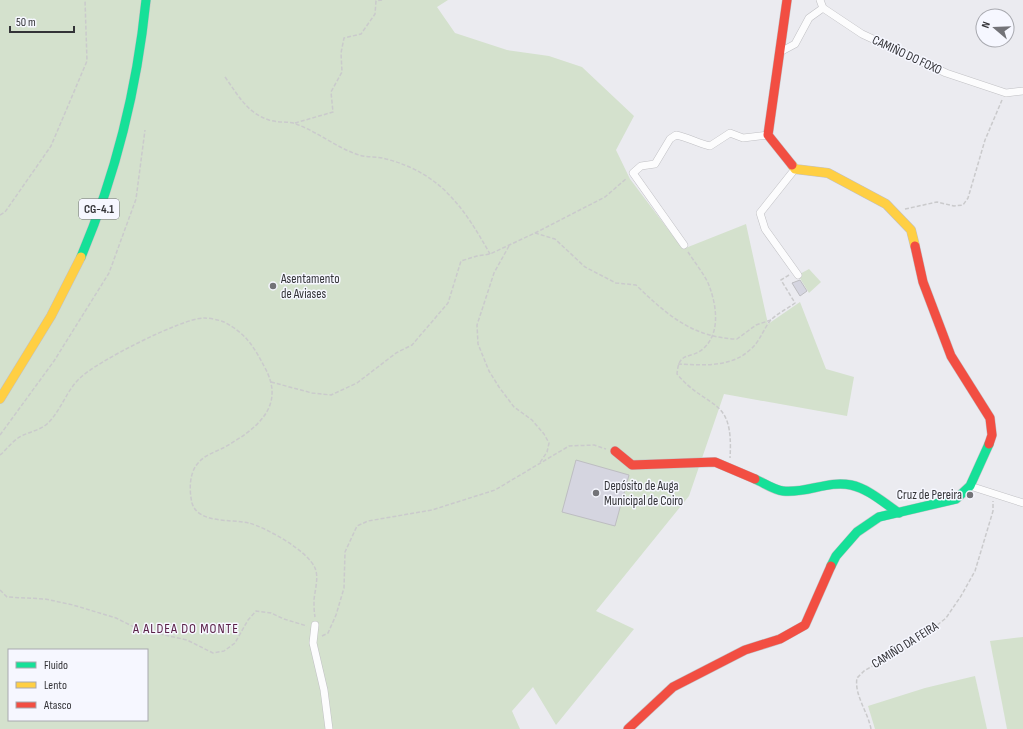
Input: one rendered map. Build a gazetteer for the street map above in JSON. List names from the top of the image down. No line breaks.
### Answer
{"streets":{"main road":["CG-4.1"],"street":["CAMIÑO DO FOXO"],"path":["CAMIÑO DA FEIRA"]},"districts":["A ALDEA DO MONTE"],"places":["Asentamento de Aviases","Depósito de Auga Municipal de Coiro","Cruz de Pereira"],"legend":["Fluido","Lento","Atasco"],"scale_bar":"50 m","north":"left"}
